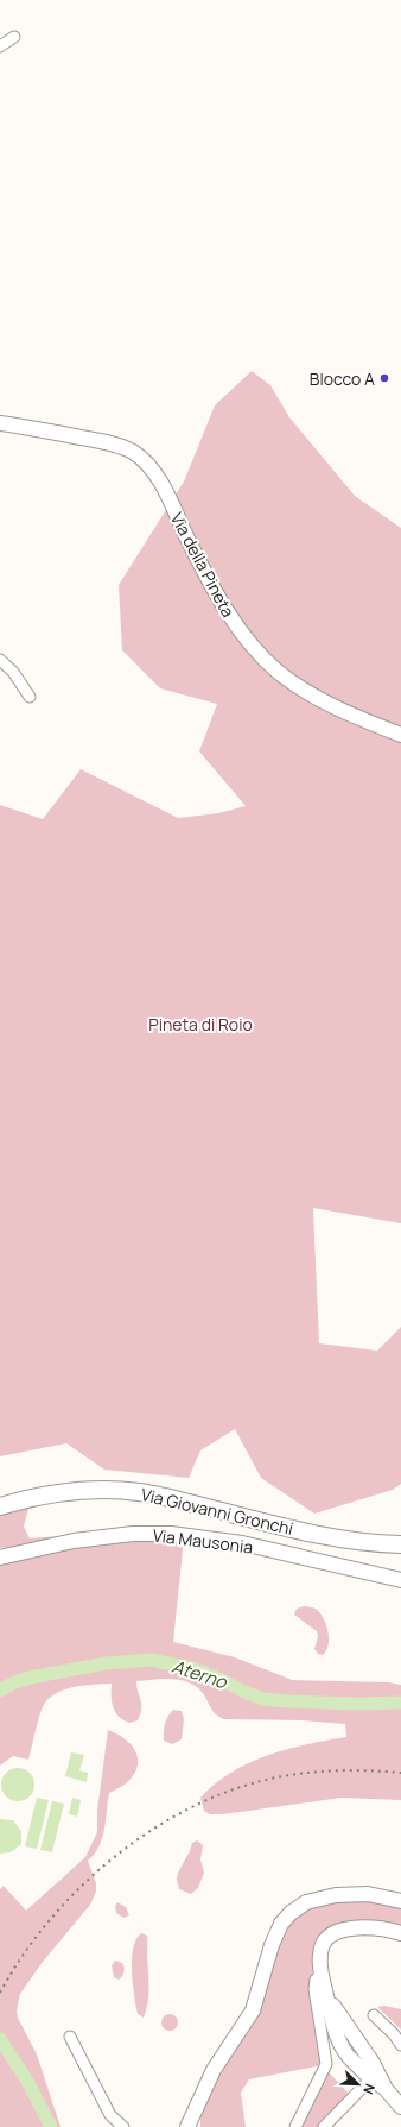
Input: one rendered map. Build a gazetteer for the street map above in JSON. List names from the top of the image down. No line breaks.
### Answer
{"streets":{"highway":["Via Giovanni Gronchi"],"main road":["Via della Pineta","Via Mausonia"]},"water":["Aterno"],"parks":["Pineta di Roio"],"places":["Blocco A"],"north":"bottom right"}
